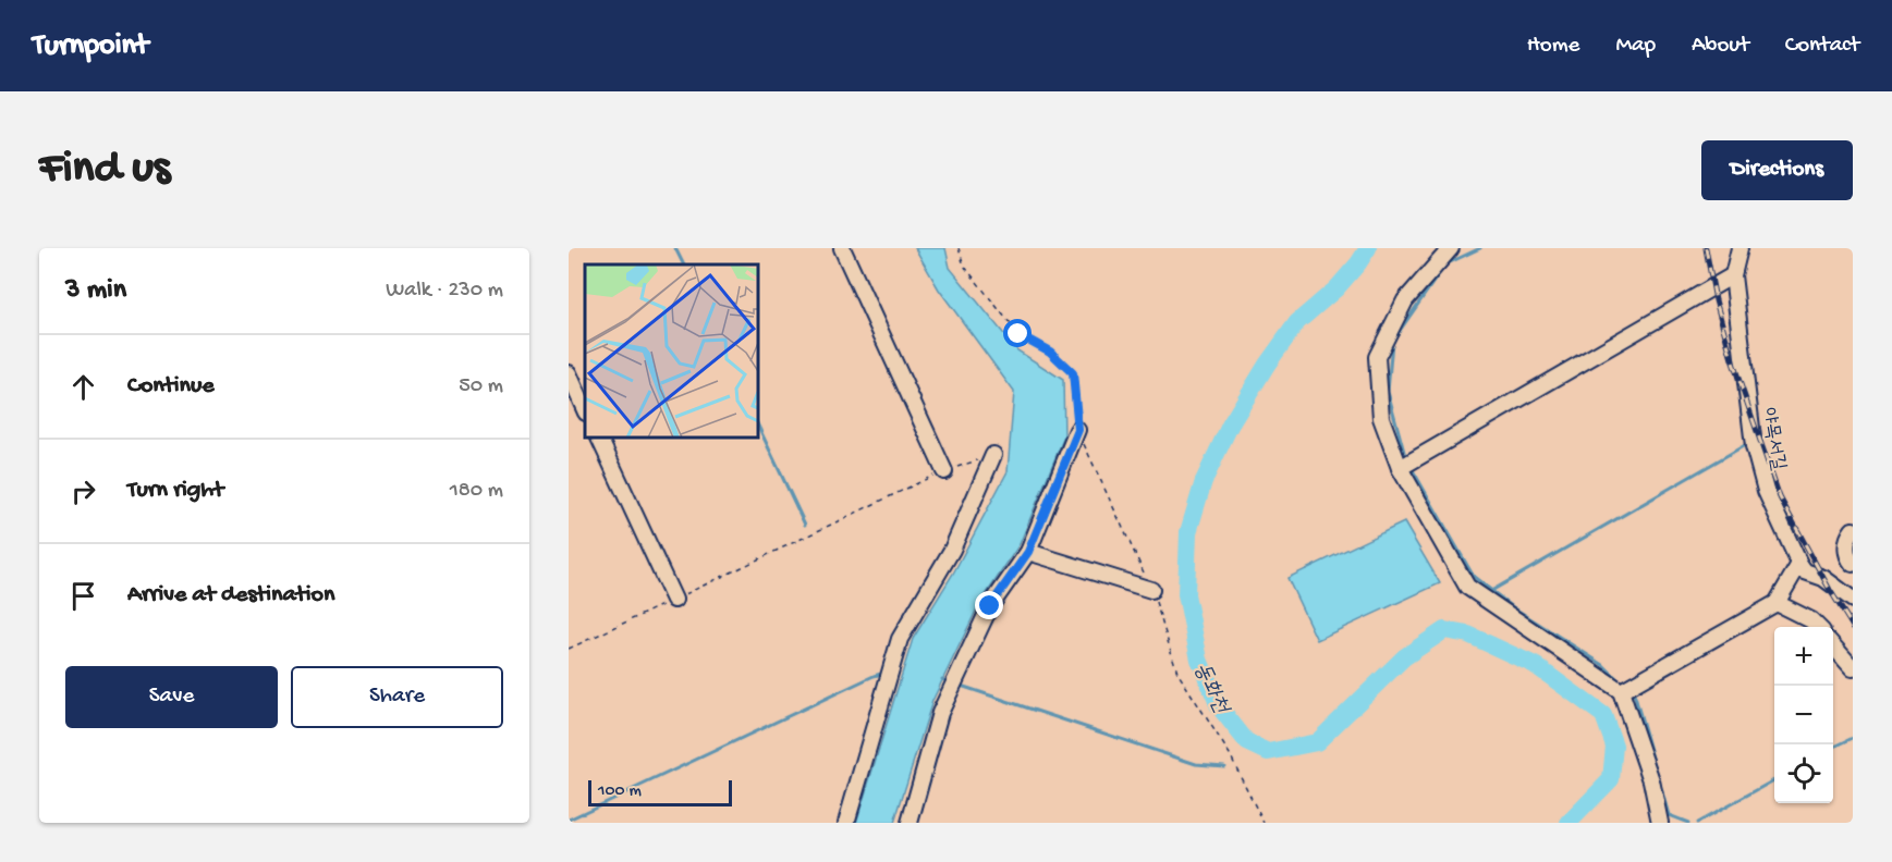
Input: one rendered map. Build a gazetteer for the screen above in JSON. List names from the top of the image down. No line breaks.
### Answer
{"streets":{"street":["야목서길"]},"water":["동화천"],"scale_bar":"100 m","page":{"header":"Turnpoint","nav":["Home","Map","About","Contact"],"buttons":["Directions",["Save","Share"]],"title":"Find us","heading":["3 min","Walk · 230 m"],"list":[["Continue","50 m"],["Turn right","180 m"],"Arrive at destination"],"map_buttons":["+","−"],"scale":"100 m"}}
